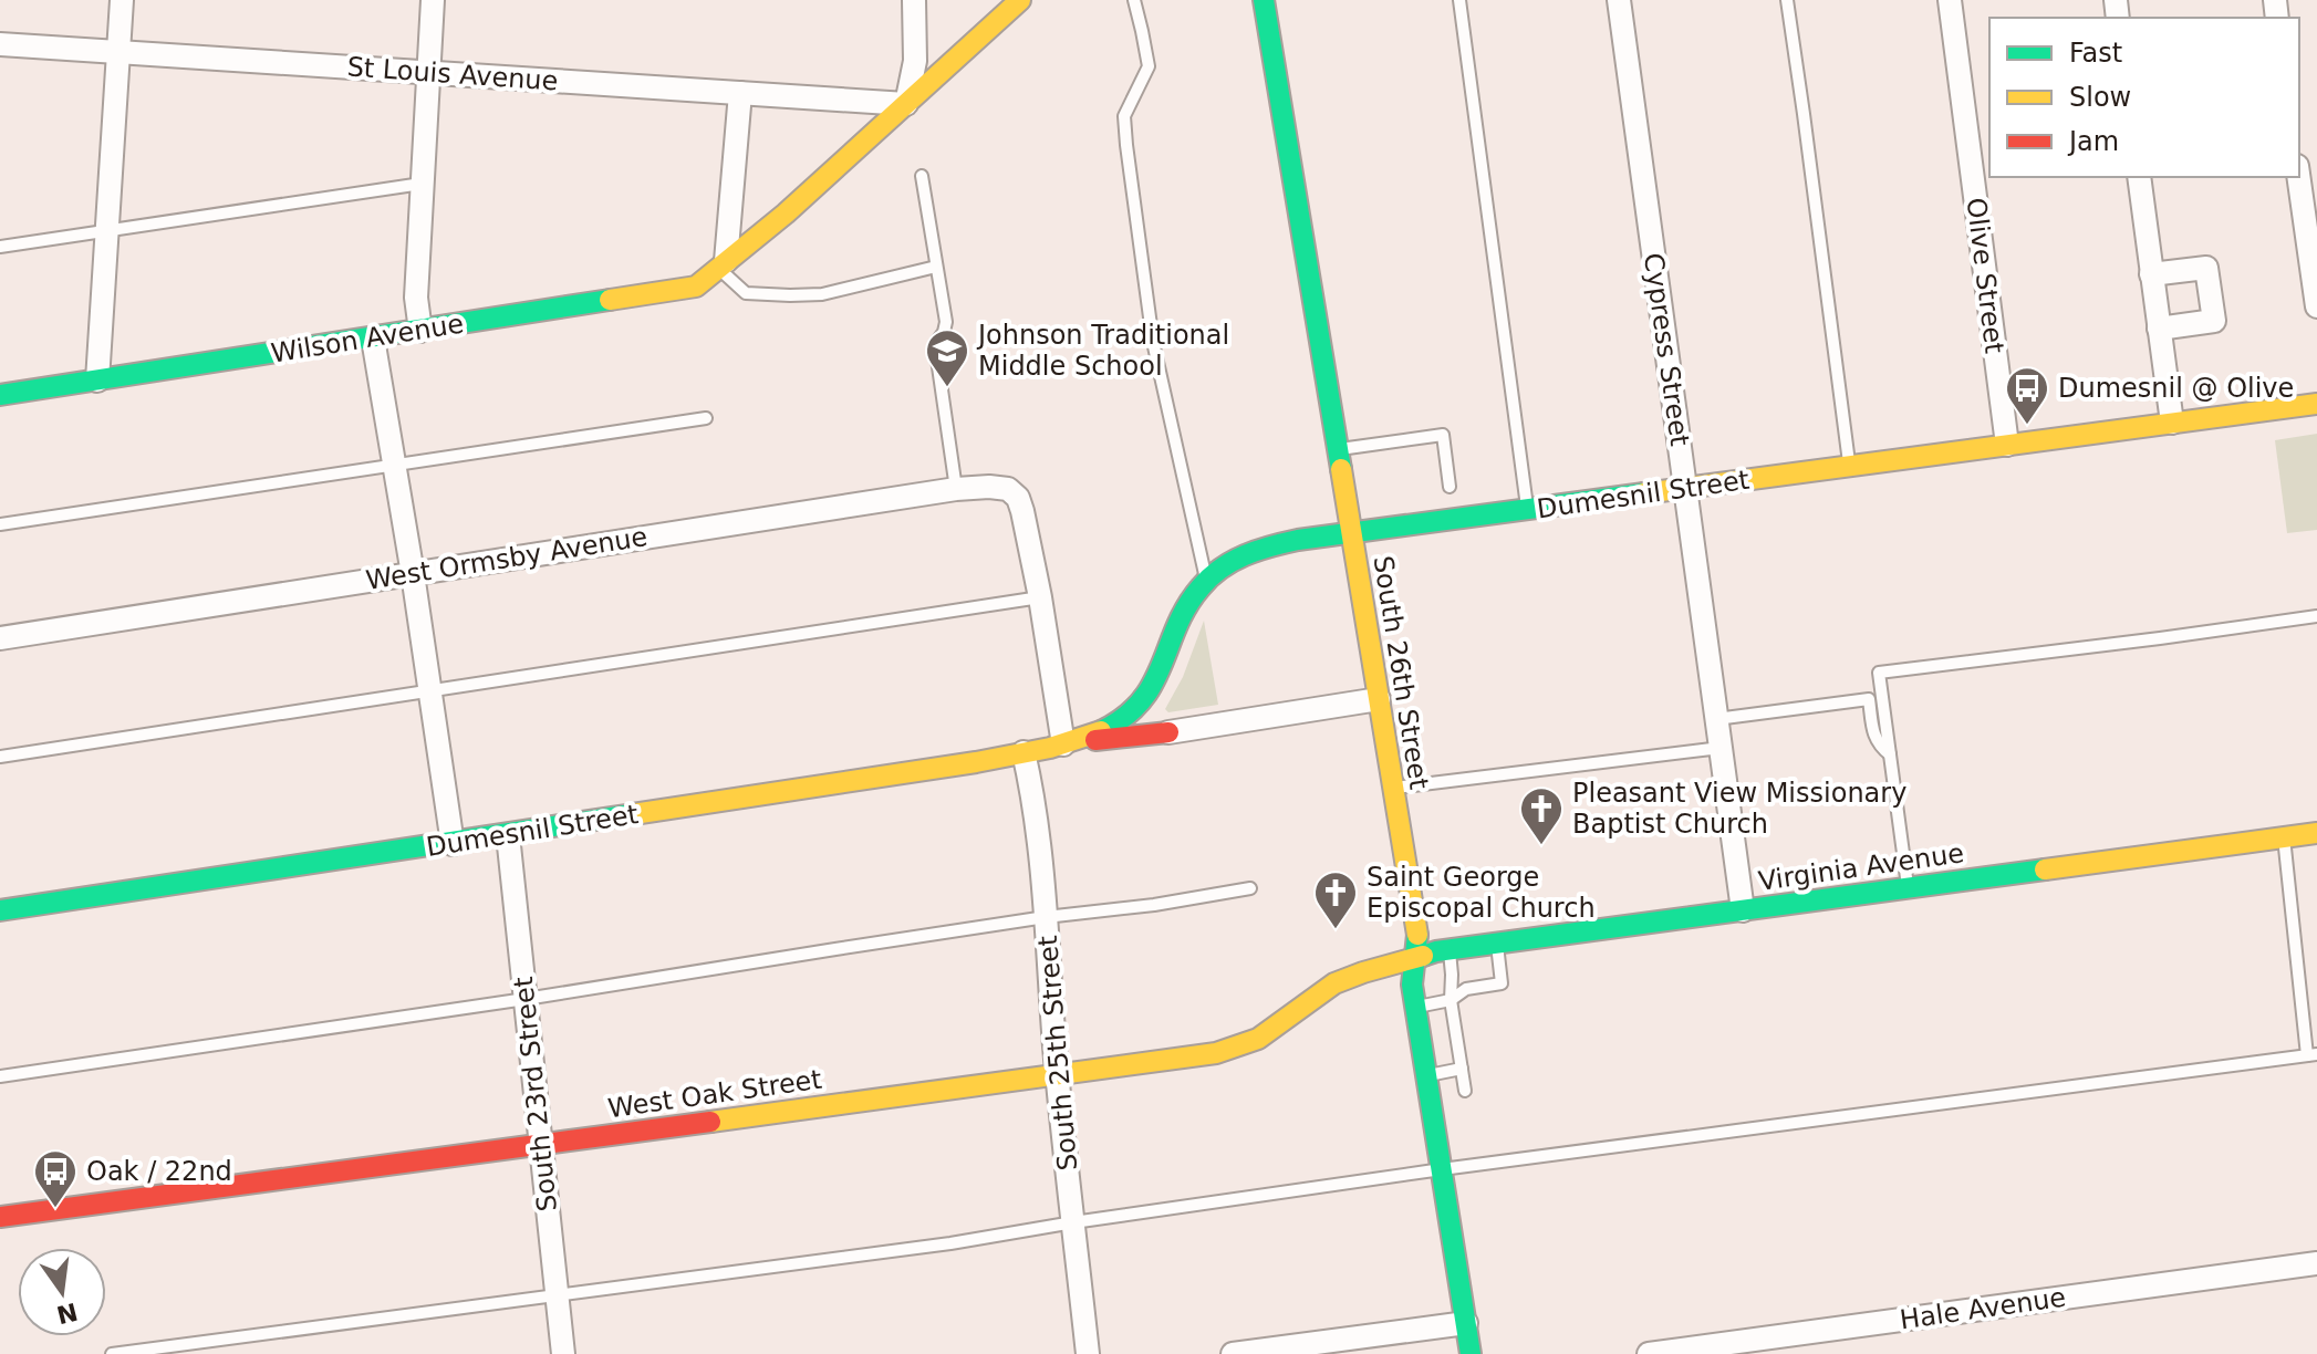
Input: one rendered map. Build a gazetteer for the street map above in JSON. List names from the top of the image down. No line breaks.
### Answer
{"streets":{"main road":["Wilson Avenue","Dumesnil Street","South 26th Street","Virginia Avenue","West Oak Street"],"street":["St Louis Avenue","Olive Street","Cypress Street","West Ormsby Avenue","South 25th Street","South 23rd Street","Hale Avenue"]},"crossings":[["St Louis Avenue","Wilson Avenue"],["Olive Street","Dumesnil Street"],["Cypress Street","Dumesnil Street"],["Cypress Street","Virginia Avenue"],["Dumesnil Street","South 26th Street"],["Dumesnil Street","South 25th Street"],["Dumesnil Street","South 23rd Street"],["South 26th Street","Virginia Avenue"],["South 26th Street","West Oak Street"],["Virginia Avenue","West Oak Street"],["South 25th Street","West Oak Street"],["South 23rd Street","West Oak Street"]],"places":{"school or university":["Johnson Traditional Middle School"],"bus stop":["Dumesnil @ Olive","Oak / 22nd"],"church":["Pleasant View Missionary Baptist Church","Saint George Episcopal Church"]},"legend":["Fast","Slow","Jam"],"north":"bottom"}
